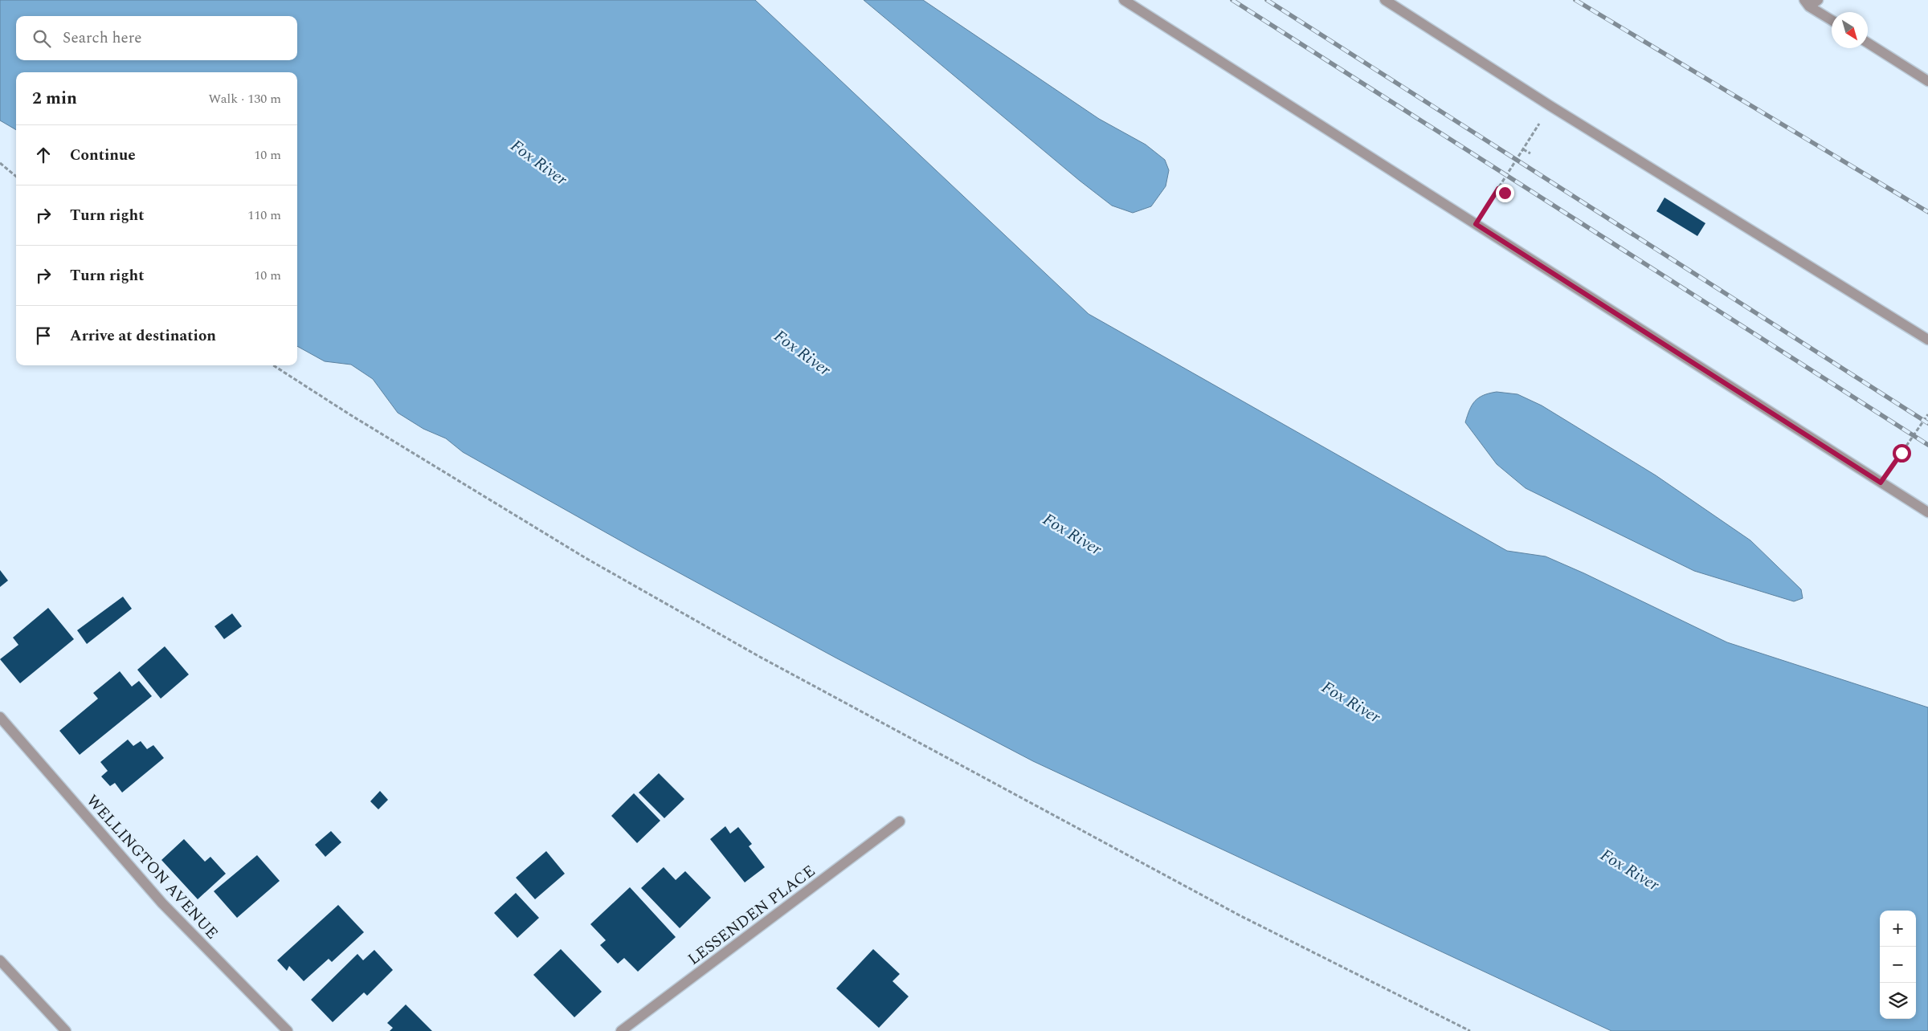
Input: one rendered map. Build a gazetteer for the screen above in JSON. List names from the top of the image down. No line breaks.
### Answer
{"streets":{"street":["WELLINGTON AVENUE","LESSENDEN PLACE"]},"water":["Fox River"],"north":"bottom right","page":{"search":"Search here","heading":["2 min","Walk · 130 m"],"list":[["Continue","10 m"],["Turn right","110 m"],["Turn right","10 m"],"Arrive at destination"],"map_buttons":["+","−"]}}
